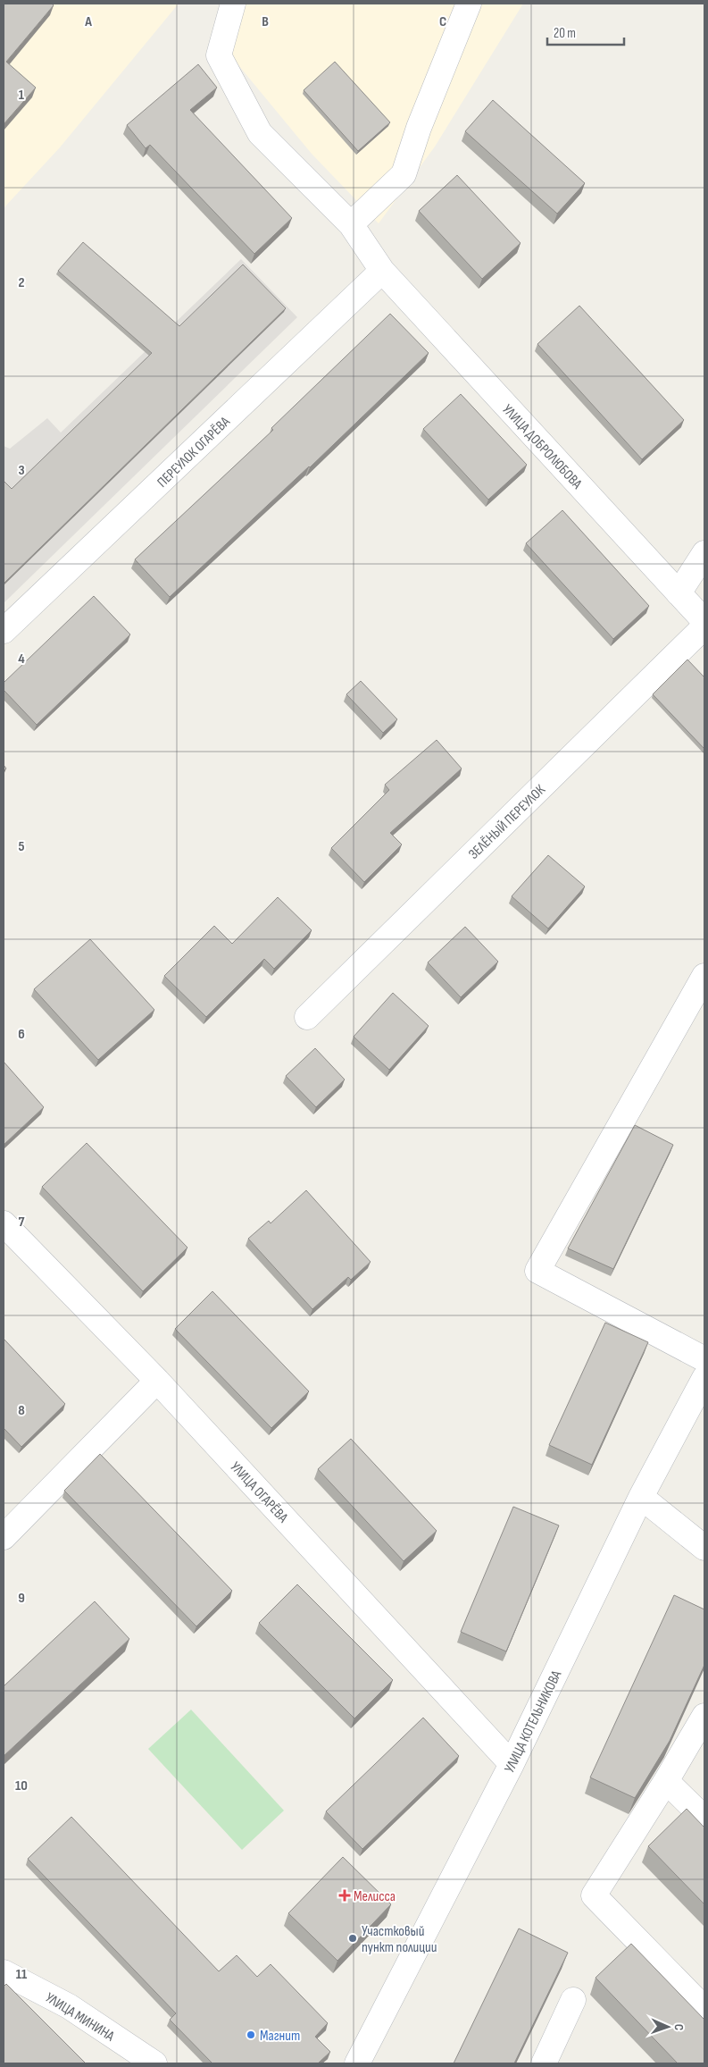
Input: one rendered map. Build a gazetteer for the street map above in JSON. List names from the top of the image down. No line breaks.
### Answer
{"streets":{"street":["УЛИЦА ДОБРОЛЮБОВА","ПЕРЕУЛОК ОГАРЁВА","ЗЕЛЁНЫЙ ПЕРЕУЛОК","УЛИЦА ОГАРЁВА","УЛИЦА КОТЕЛЬНИКОВА","УЛИЦА МИНИНА"]},"crossings":[["УЛИЦА ДОБРОЛЮБОВА","ПЕРЕУЛОК ОГАРЁВА"],["УЛИЦА ОГАРЁВА","УЛИЦА КОТЕЛЬНИКОВА"]],"places":{"health":["Мелисса"],"other":["Участковый пункт полиции","Магнит"]},"scale_bar":"20 m","north":"right","grid":{"columns":["A","B","C"],"rows":["1","2","3","4","5","6","7","8","9","10","11"]}}
